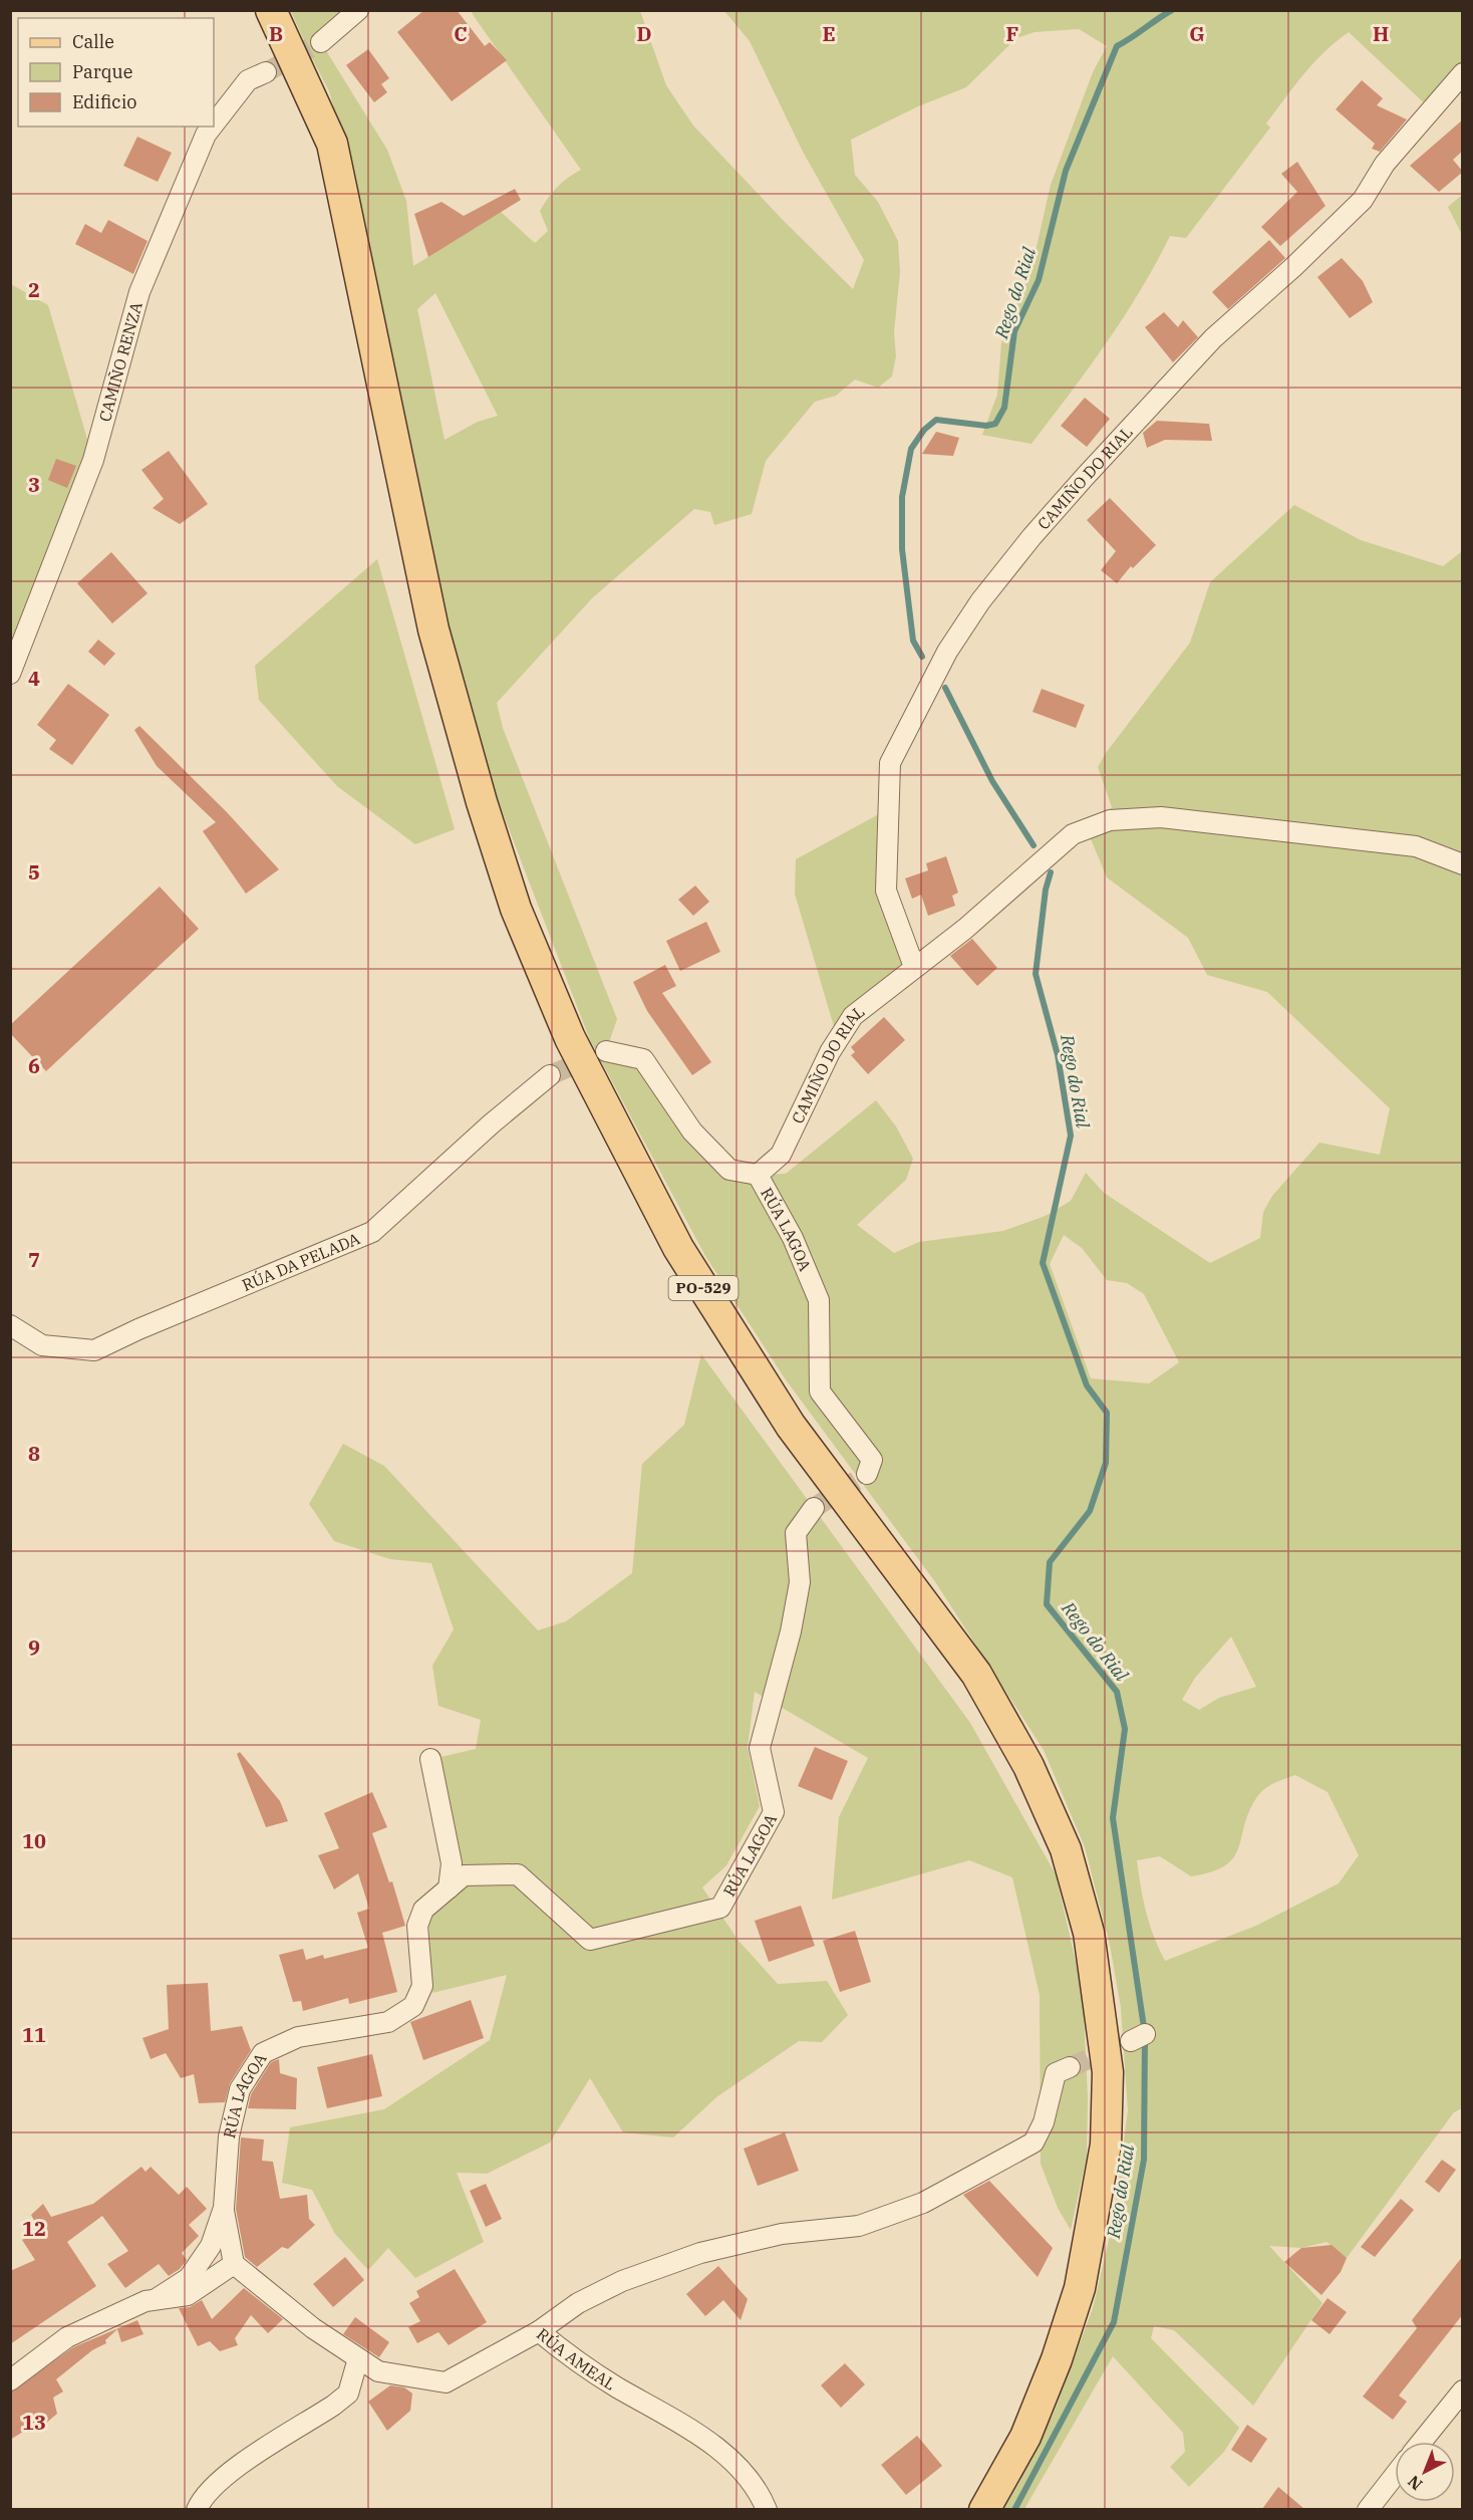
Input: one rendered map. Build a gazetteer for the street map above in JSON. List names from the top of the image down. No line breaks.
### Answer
{"streets":{"main road":["PO-529"],"street":["CAMIÑO RENZA","CAMIÑO DO RIAL","RÚA LAGOA","RÚA DA PELADA","RÚA AMEAL"]},"crossings":[["CAMIÑO DO RIAL","RÚA LAGOA"],["RÚA LAGOA","RÚA AMEAL"]],"water":["Rego do Rial"],"legend":["Calle","Parque","Edificio"],"north":"bottom left","grid":{"columns":["B","C","D","E","F","G","H"],"rows":["2","3","4","5","6","7","8","9","10","11","12","13"]}}
